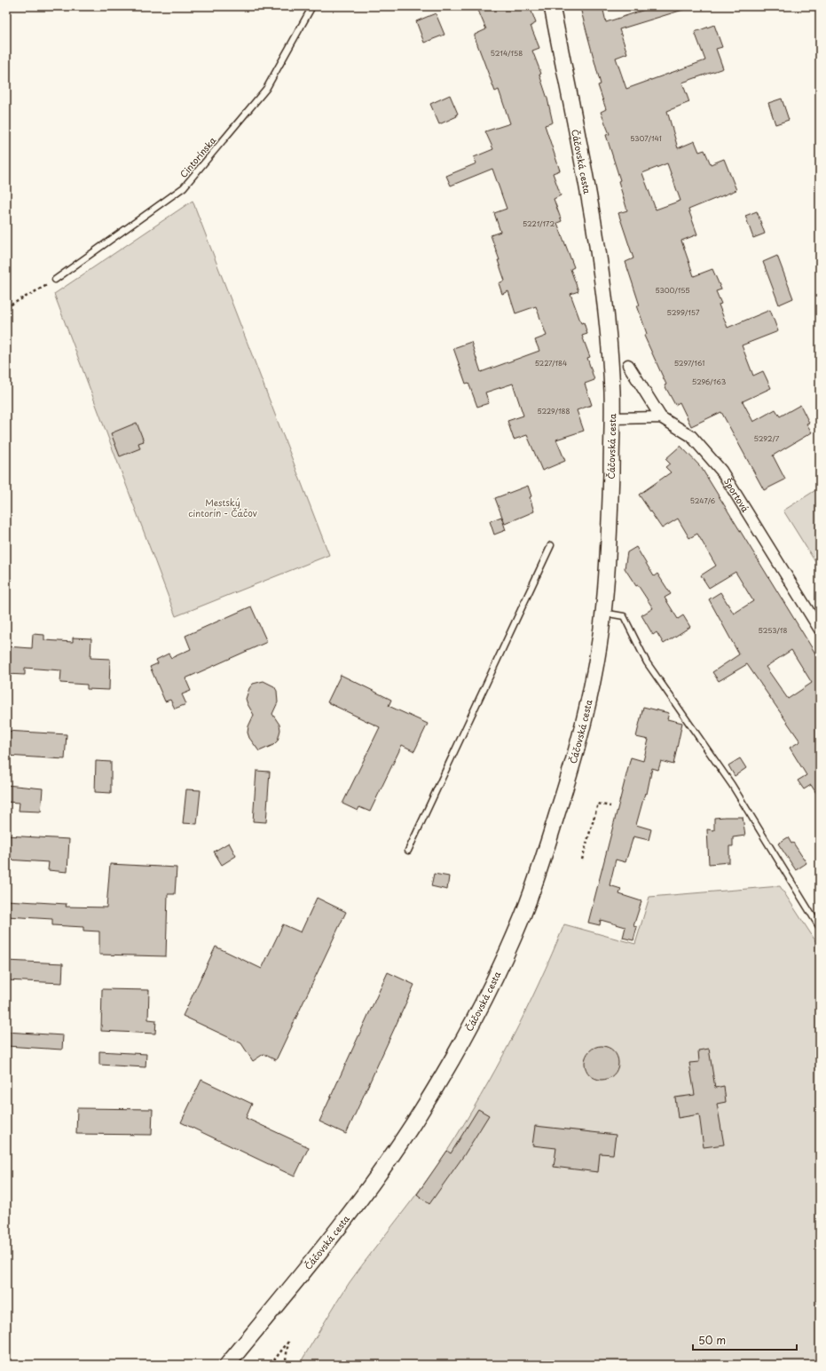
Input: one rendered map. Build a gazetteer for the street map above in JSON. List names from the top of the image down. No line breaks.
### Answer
{"streets":{"main road":["Čáčovská cesta"],"street":["Športová"],"lane":["Cintorínska"]},"parks":["Mestský cintorín - Čáčov"],"house_numbers":["5214/158","5307/141","5221/172","5300/155","5299/157","5227/184","5297/161","5296/163","5229/188","5292/7","5247/6","5253/18"],"scale_bar":"50 m"}
